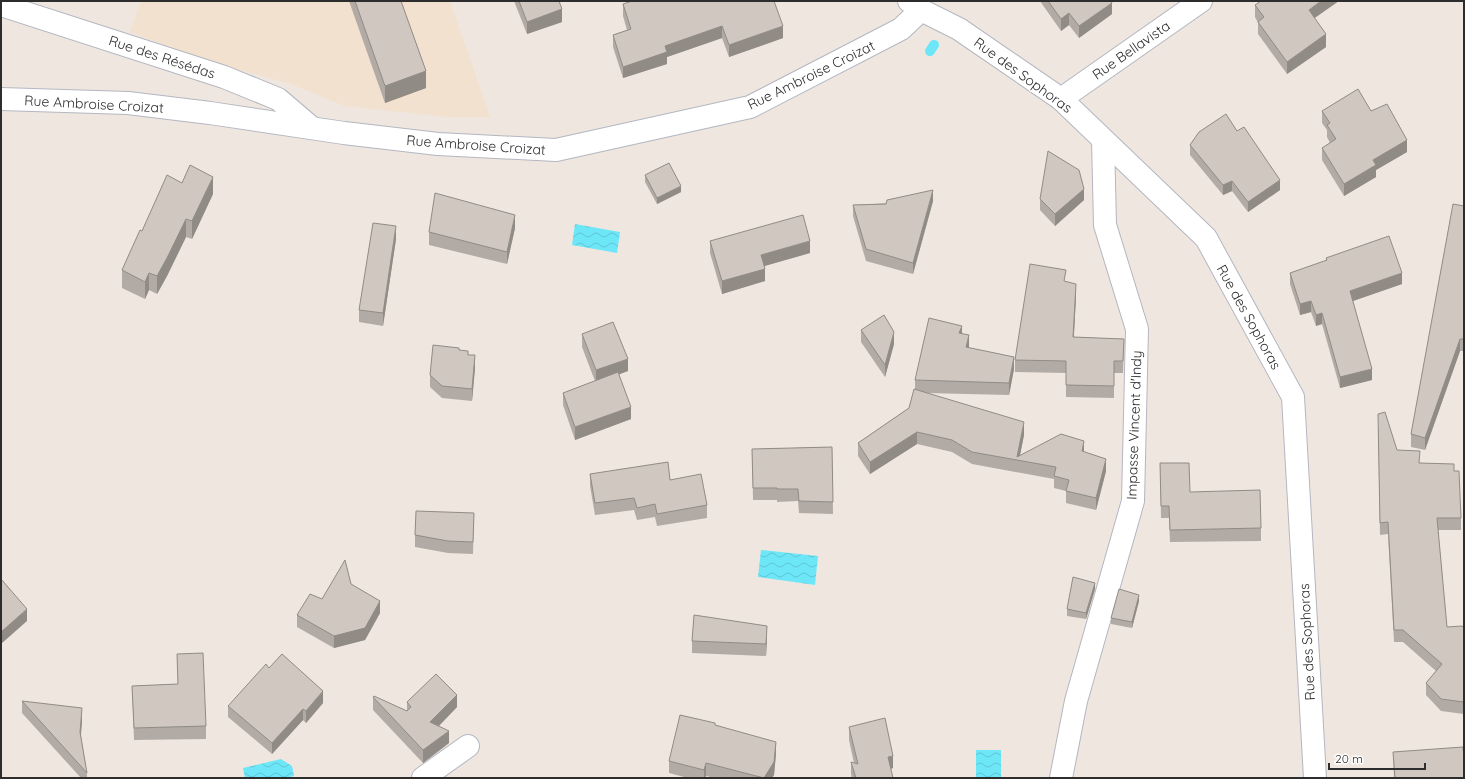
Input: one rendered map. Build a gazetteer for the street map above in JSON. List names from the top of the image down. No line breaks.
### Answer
{"streets":{"street":["Rue Bellavista","Rue des Résédas","Rue Ambroise Croizat","Rue des Sophoras","Impasse Vincent d'Indy"]},"crossings":[["Rue Bellavista","Rue des Sophoras"],["Rue des Résédas","Rue Ambroise Croizat"],["Rue Ambroise Croizat","Rue des Sophoras"],["Rue des Sophoras","Impasse Vincent d'Indy"]],"scale_bar":"20 m"}
